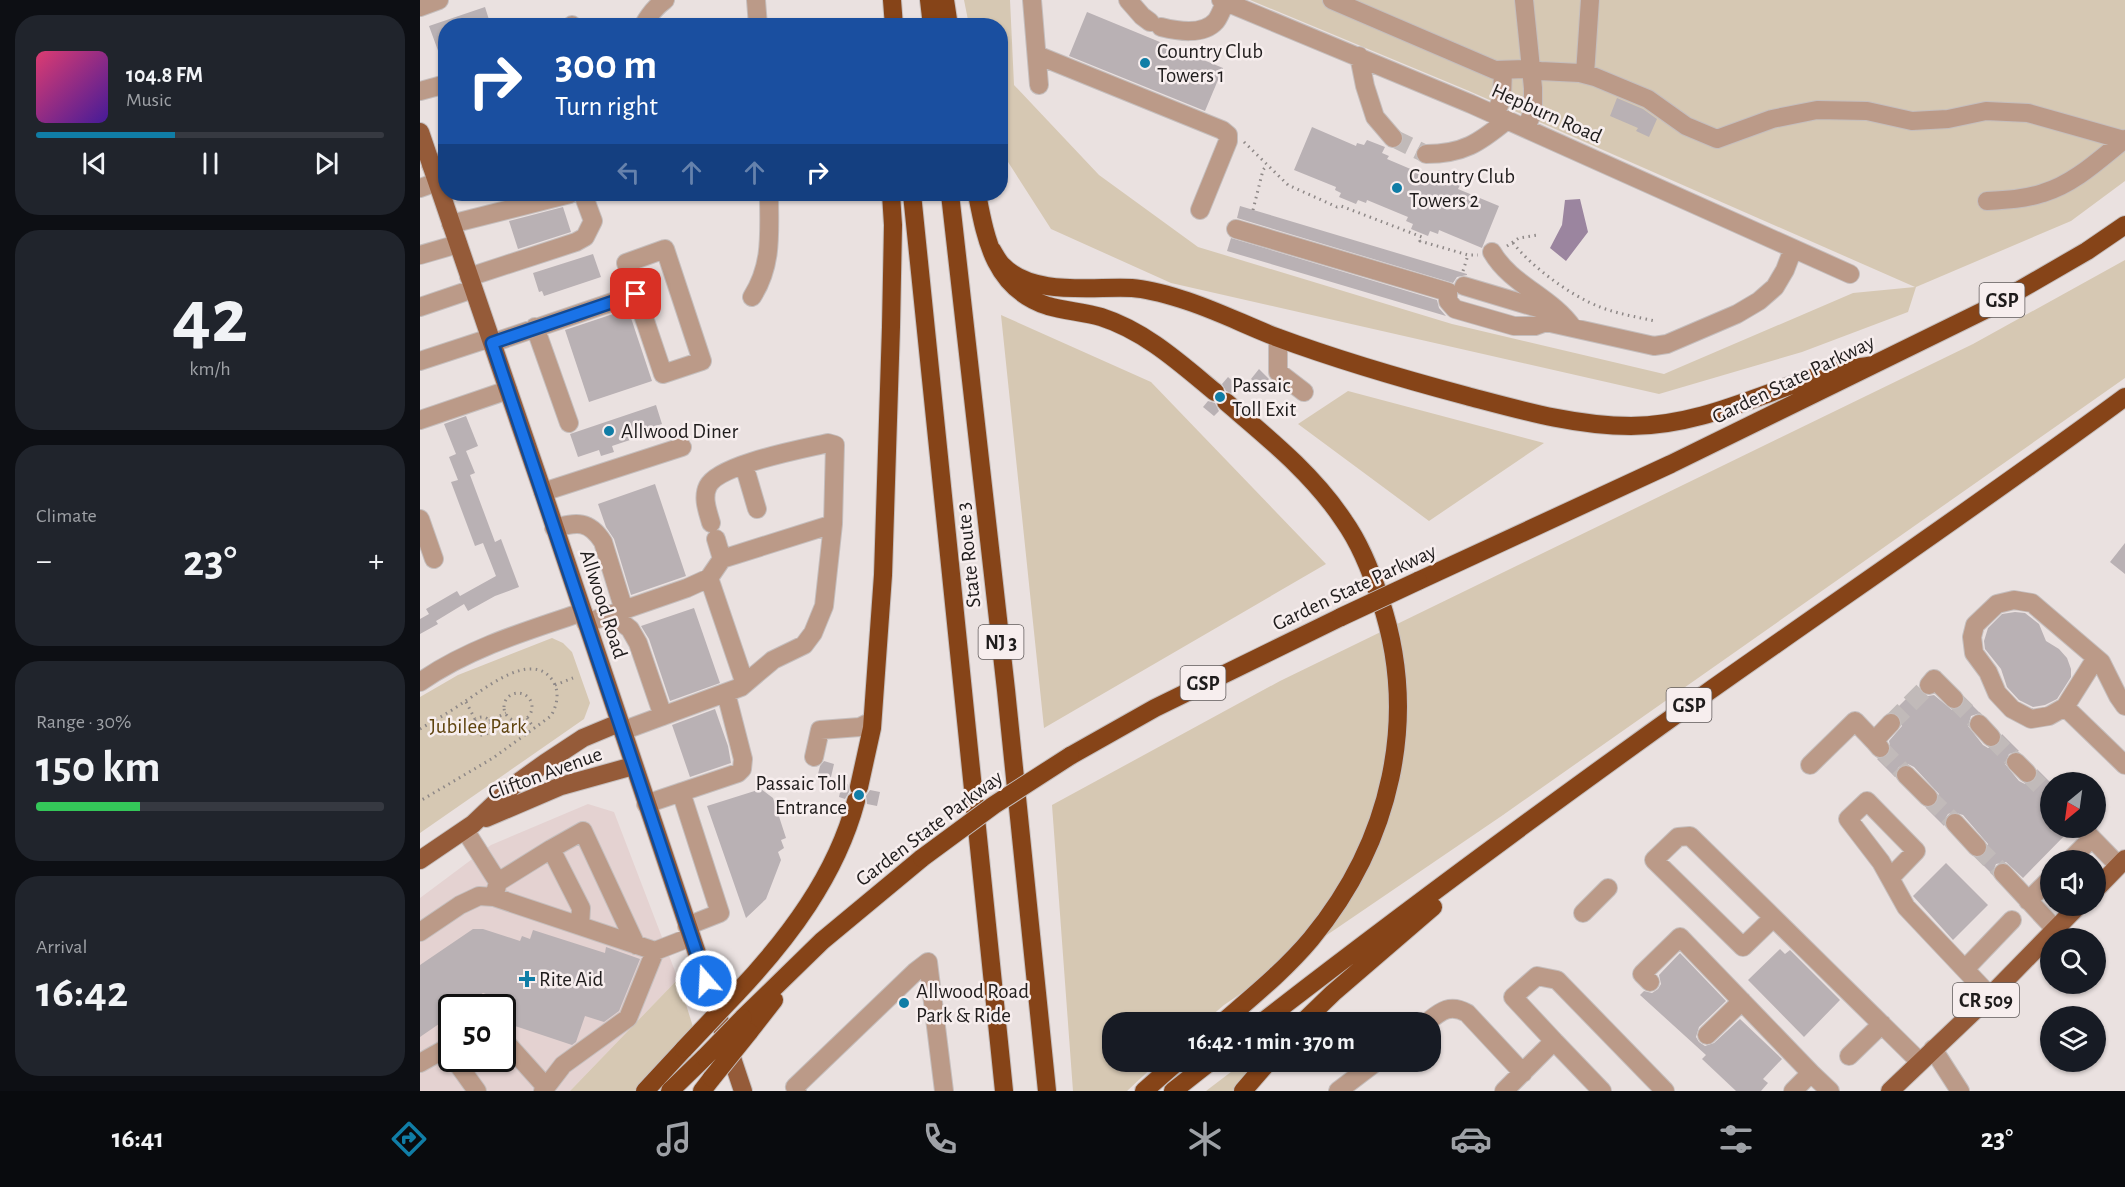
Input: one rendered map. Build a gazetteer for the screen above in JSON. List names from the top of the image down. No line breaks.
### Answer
{"streets":{"highway":["GSP","Garden State Parkway","State Route 3","NJ 3"],"main road":["Allwood Road","Clifton Avenue","CR 509"],"street":["Hepburn Road"]},"crossings":[["Allwood Road","Clifton Avenue"]],"parks":["Jubilee Park"],"places":{"other":["Country Club Towers 1","Country Club Towers 2","Passaic Toll Exit","Allwood Diner","Passaic Toll Entrance","Allwood Road Park & Ride"],"health":["Rite Aid"]},"north":"bottom left","page":{"turn":["300 m","Turn right"],"song":["104.8 FM","Music"],"tile":[["42","km/h"],"Climate",["Range · 30%","150 km"],["Arrival","16:42"]],"heat":["−","23°","+"],"limit":"50","trip":"16:42 · 1 min · 370 m","tabs":["16:41","23°"]}}
